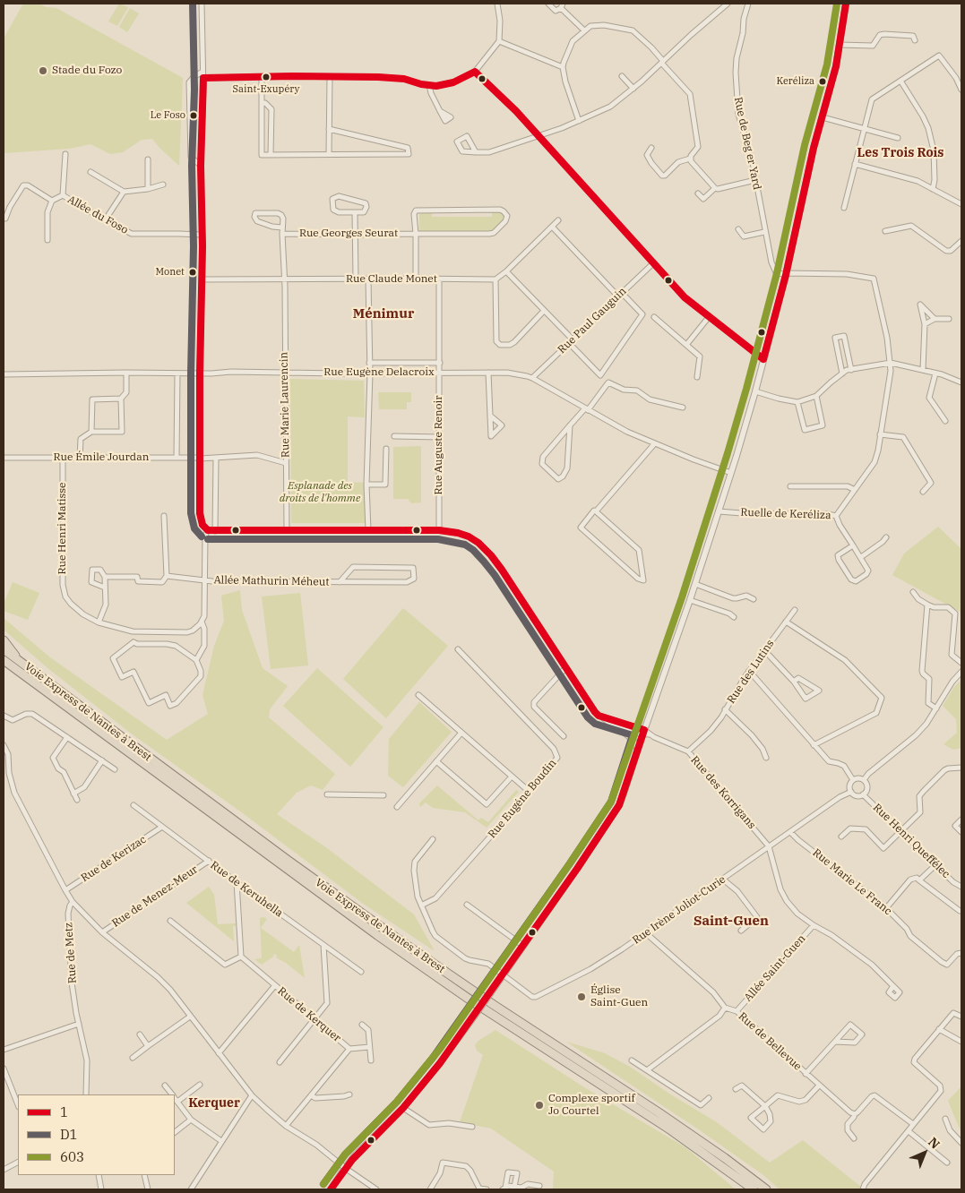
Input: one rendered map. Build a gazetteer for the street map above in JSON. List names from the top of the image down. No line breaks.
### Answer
{"streets":{"highway":["Voie Express de Nantes à Brest"],"street":["Rue de Beg er Yard","Allée du Foso","Rue Georges Seurat","Rue Claude Monet","Rue Paul Gauguin","Rue Eugène Delacroix","Rue Marie Laurencin","Rue Auguste Renoir","Rue Émile Jourdan","Ruelle de Keréliza","Rue Henri Matisse","Allée Mathurin Méheut","Rue des Lutins","Rue des Korrigans","Rue Eugéne Boudin","Rue Henri Queffélec","Rue de Kerizac","Rue Marie Le Franc","Rue de Keruhella","Rue de Menez-Meur","Rue Irène Joliot-Curie","Rue de Metz","Allée Saint-Guen","Rue de Kerquer","Rue de Bellevue"]},"crossings":[["Rue de Beg er Yard","Ruelle de Keréliza"],["Rue Georges Seurat","Rue Marie Laurencin"],["Rue Claude Monet","Rue Marie Laurencin"],["Rue Claude Monet","Rue Auguste Renoir"],["Rue Paul Gauguin","Rue Eugène Delacroix"],["Rue Eugène Delacroix","Rue Marie Laurencin"],["Rue Eugène Delacroix","Rue Auguste Renoir"],["Rue Marie Laurencin","Rue Émile Jourdan"],["Rue Émile Jourdan","Rue Henri Matisse"],["Rue des Lutins","Rue des Korrigans"],["Rue des Korrigans","Rue Irène Joliot-Curie"],["Rue Henri Queffélec","Rue Irène Joliot-Curie"],["Rue de Kerizac","Rue de Keruhella"],["Rue Marie Le Franc","Rue Irène Joliot-Curie"],["Rue de Keruhella","Rue de Menez-Meur"],["Rue Irène Joliot-Curie","Rue de Bellevue"],["Allée Saint-Guen","Rue de Bellevue"]],"districts":["Les Trois Rois","Ménimur","Saint-Guen","Kerquer"],"parks":["Esplanade des droits de l'homme"],"places":["Stade du Fozo","Saint-Exupéry","Keréliza","Le Foso","Monet","Église Saint-Guen","Complexe sportif Jo Courtel"],"lines":["transit line 1","transit line D1","transit line 603"],"legend":["1","D1","603"],"north":"top right"}
